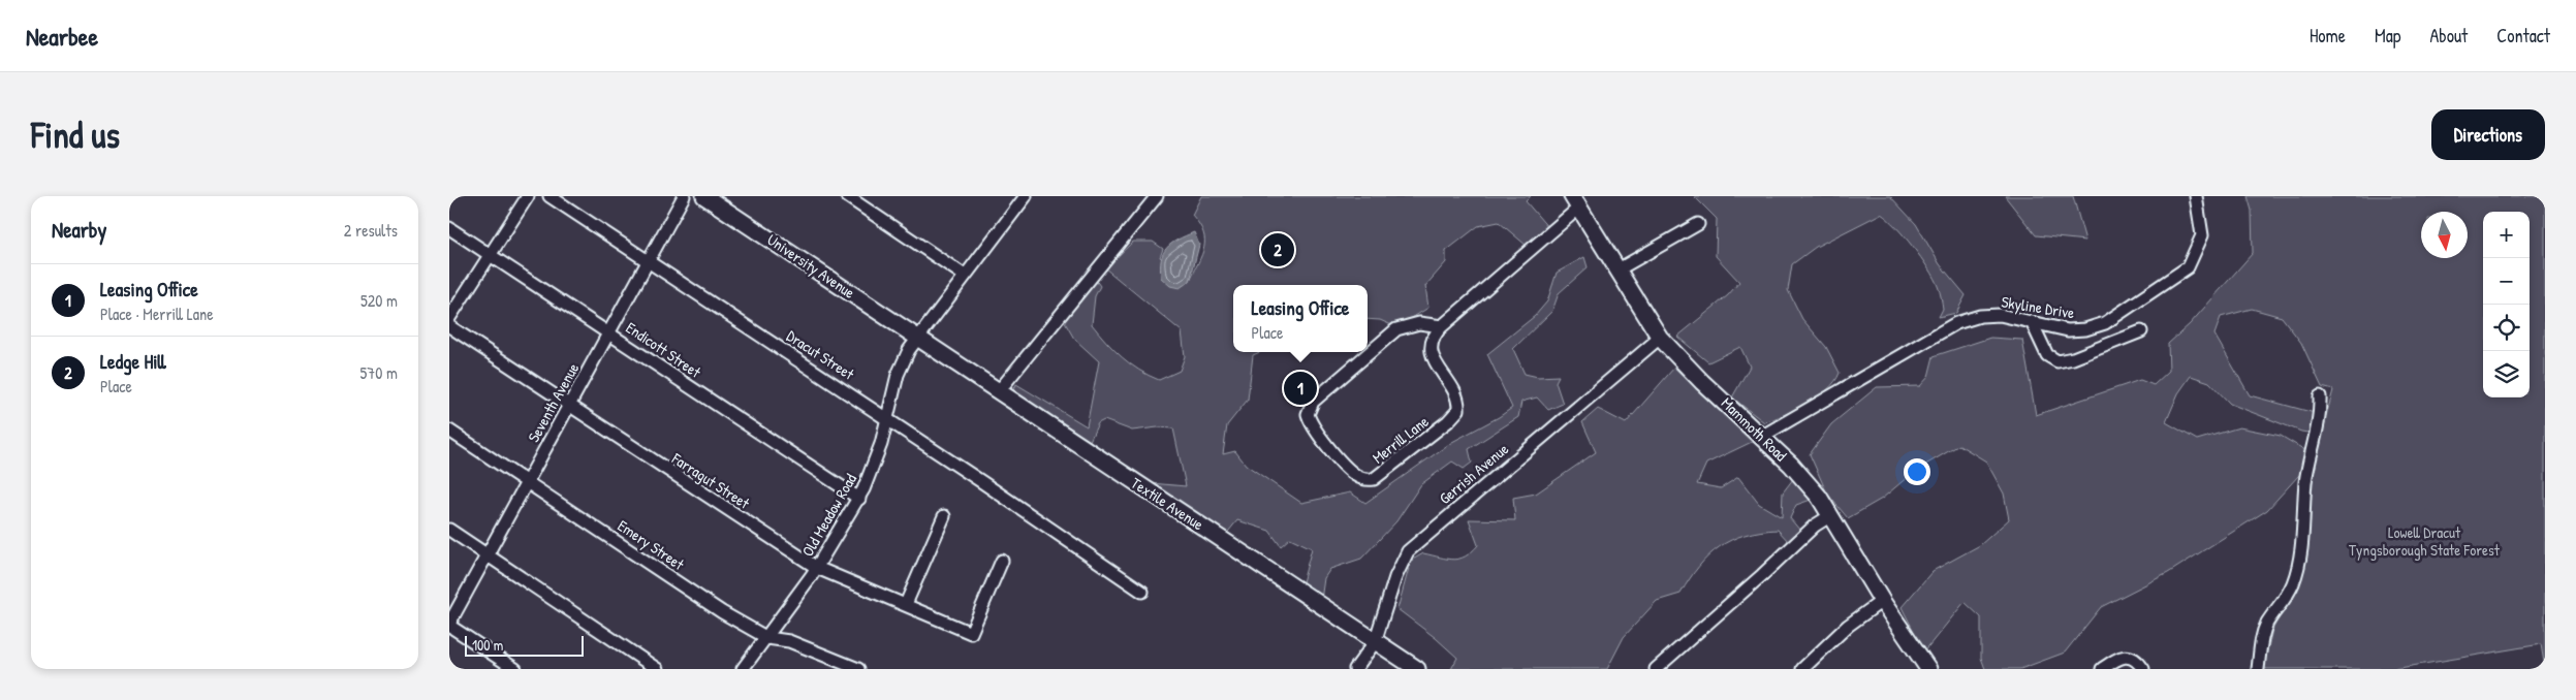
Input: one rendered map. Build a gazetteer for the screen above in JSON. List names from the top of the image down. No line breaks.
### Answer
{"streets":{"main road":["University Avenue","Mammoth Road","Textile Avenue"],"street":["Skyline Drive","Endicott Street","Dracut Street","Seventh Avenue","Merrill Lane","Gerrish Avenue","Farragut Street","Old Meadow Road","Emery Street"]},"crossings":[["University Avenue","Textile Avenue"],["University Avenue","Old Meadow Road"],["Skyline Drive","Mammoth Road"],["Endicott Street","Seventh Avenue"],["Endicott Street","Old Meadow Road"],["Dracut Street","Seventh Avenue"],["Dracut Street","Old Meadow Road"],["Seventh Avenue","Farragut Street"],["Seventh Avenue","Emery Street"],["Mammoth Road","Merrill Lane"],["Mammoth Road","Gerrish Avenue"],["Gerrish Avenue","Textile Avenue"],["Farragut Street","Old Meadow Road"],["Textile Avenue","Old Meadow Road"],["Old Meadow Road","Emery Street"]],"parks":["Lowell Dracut Tyngsborough State Forest"],"scale_bar":"100 m","north":"bottom","page":{"header":"Nearbee","nav":["Home","Map","About","Contact"],"buttons":"Directions","title":"Find us","heading":["Nearby","2 results"],"map_buttons":["+","−"],"pins":["2","1"],"list":[{"mark":"1","name":"Leasing Office","note":"Place · Merrill Lane","value":"520 m"},{"mark":"2","name":"Ledge Hill","note":"Place","value":"570 m"}],"popup":["Leasing Office","Place"],"scale":"100 m"}}
